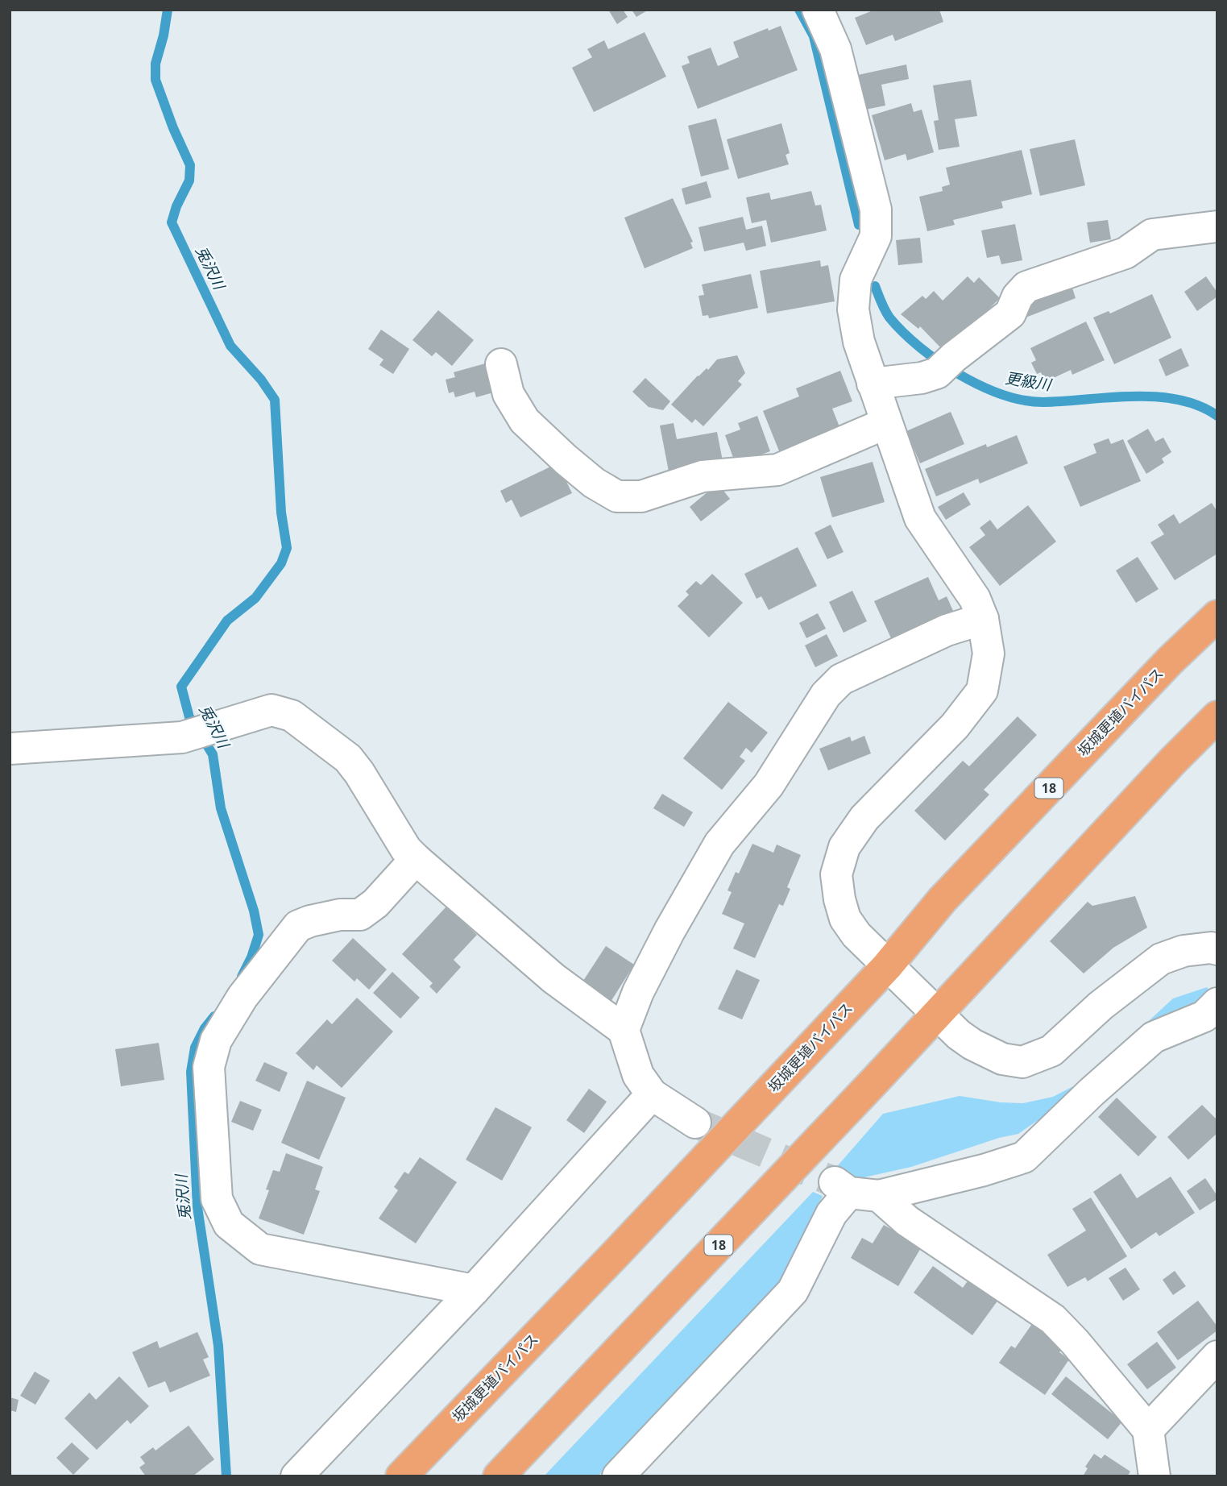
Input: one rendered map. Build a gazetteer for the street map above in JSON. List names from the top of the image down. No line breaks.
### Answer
{"streets":{"highway":["坂城更埴バイパス","18"]},"water":["兎沢川","更級川"]}
